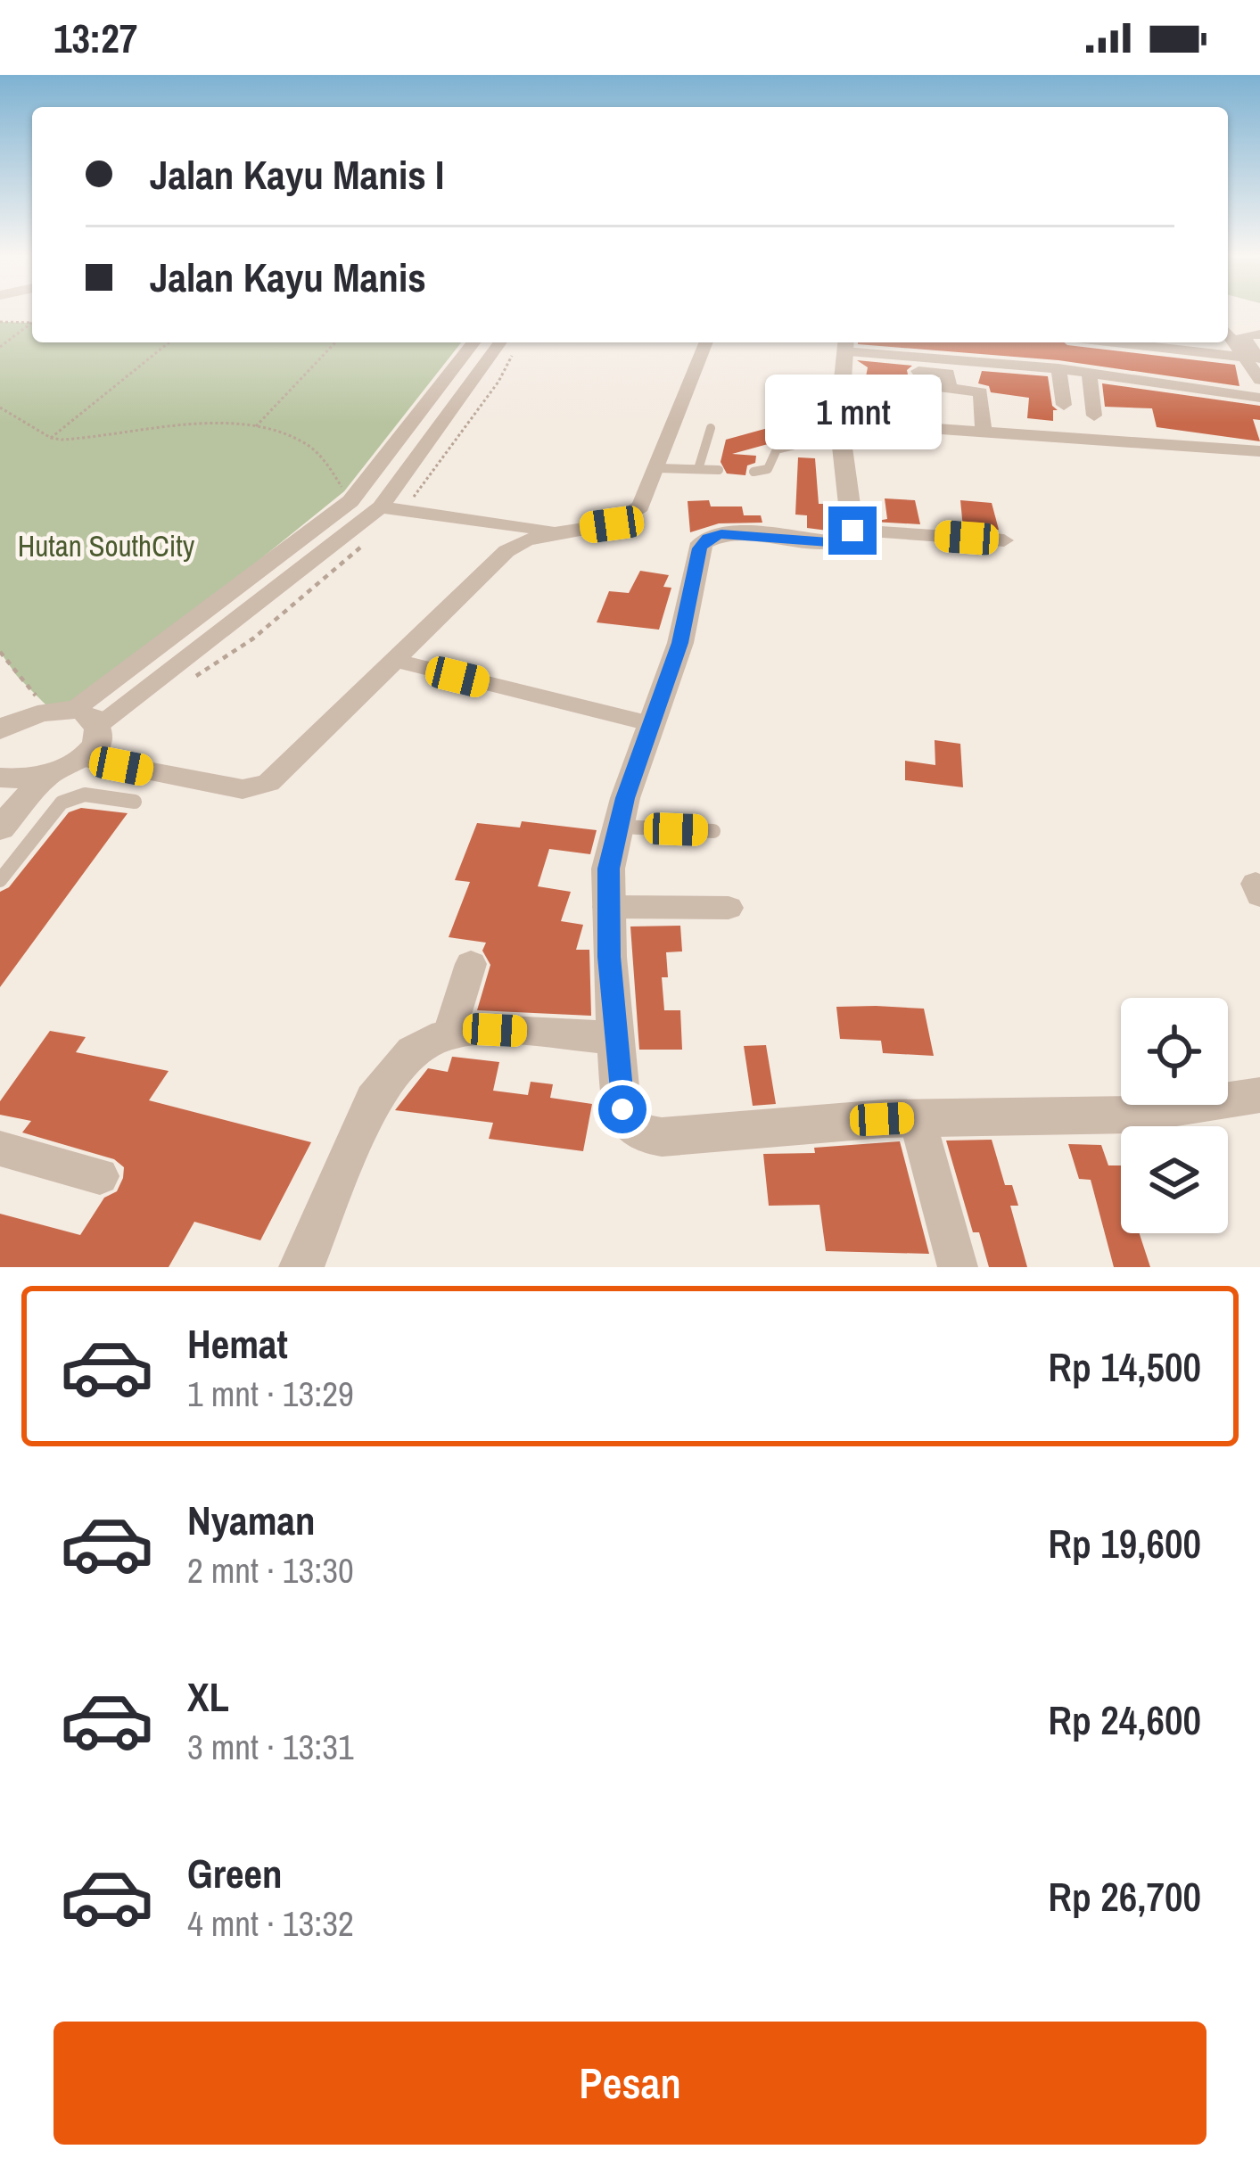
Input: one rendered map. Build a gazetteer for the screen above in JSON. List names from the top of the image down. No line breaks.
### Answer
{"parks":["Hutan SouthCity"],"page":{"status":"13:27","banner":["Jalan Kayu Manis I","Jalan Kayu Manis"],"bubble":"1 mnt","list":[{"name":"Hemat","note":"1 mnt · 13:29","value":"Rp 14,500"},{"name":"Nyaman","note":"2 mnt · 13:30","value":"Rp 19,600"},{"name":"XL","note":"3 mnt · 13:31","value":"Rp 24,600"},{"name":"Green","note":"4 mnt · 13:32","value":"Rp 26,700"}],"buttons":"Pesan"}}
